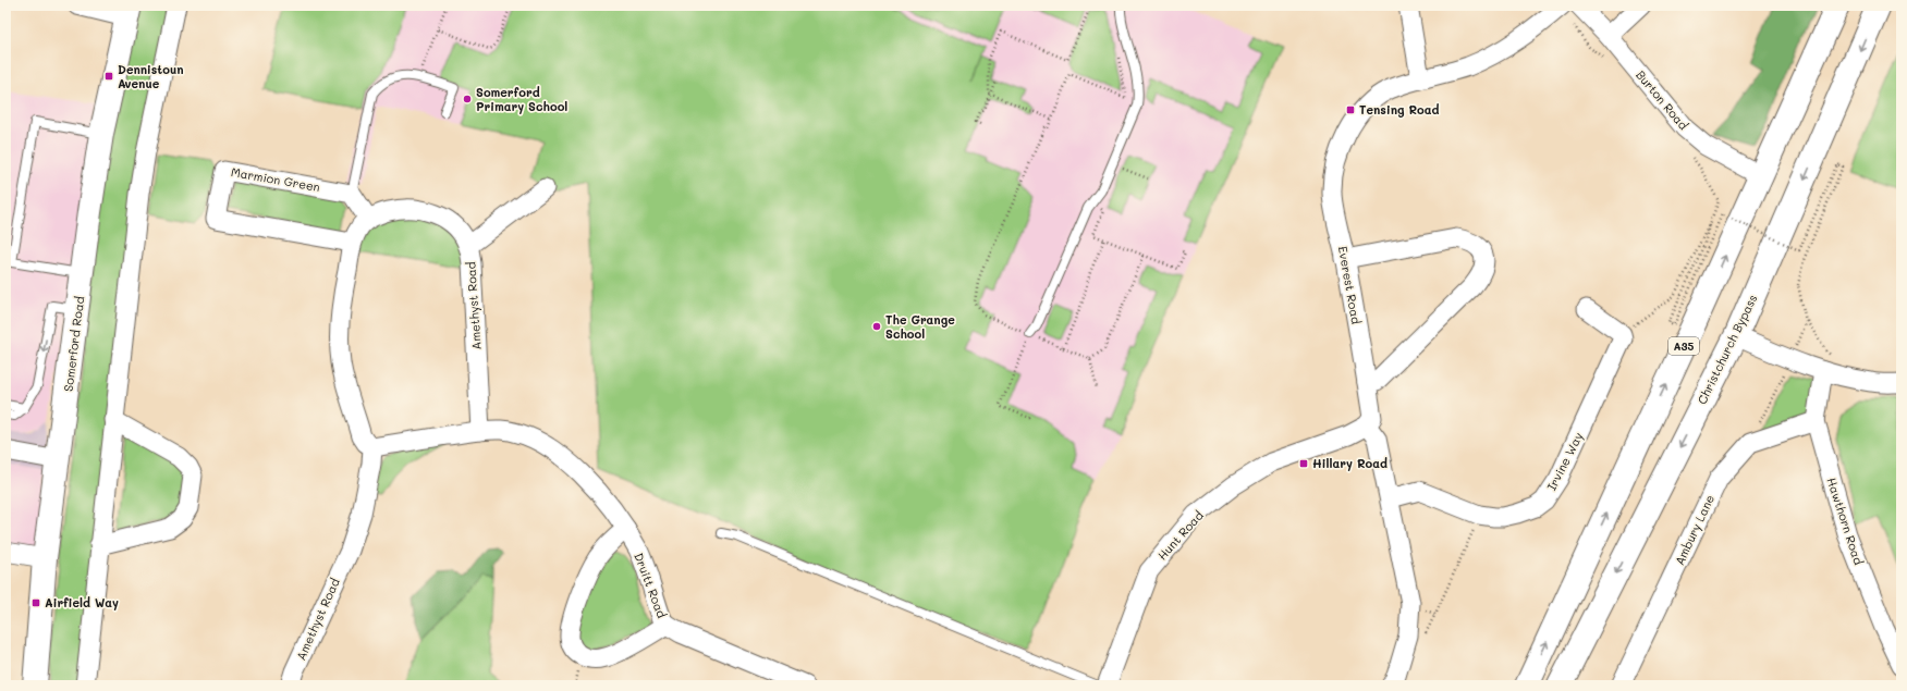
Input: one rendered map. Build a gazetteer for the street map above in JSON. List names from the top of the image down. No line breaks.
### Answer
{"streets":{"main road":["Somerford Road","A35","Christchurch Bypass"],"street":["Burton Road","Marmion Green","Everest Road","Amethyst Road","Irvine Way","Hawthorn Road","Ambury Lane","Hunt Road","Druitt Road"]},"crossings":[["Burton Road","A35"],["Everest Road","Hunt Road"],["Amethyst Road","Druitt Road"],["Hawthorn Road","Ambury Lane"]],"places":{"transit":["Dennistoun Avenue","Tensing Road","Hillary Road","Airfield Way"],"other":["Somerford Primary School","The Grange School"]}}
